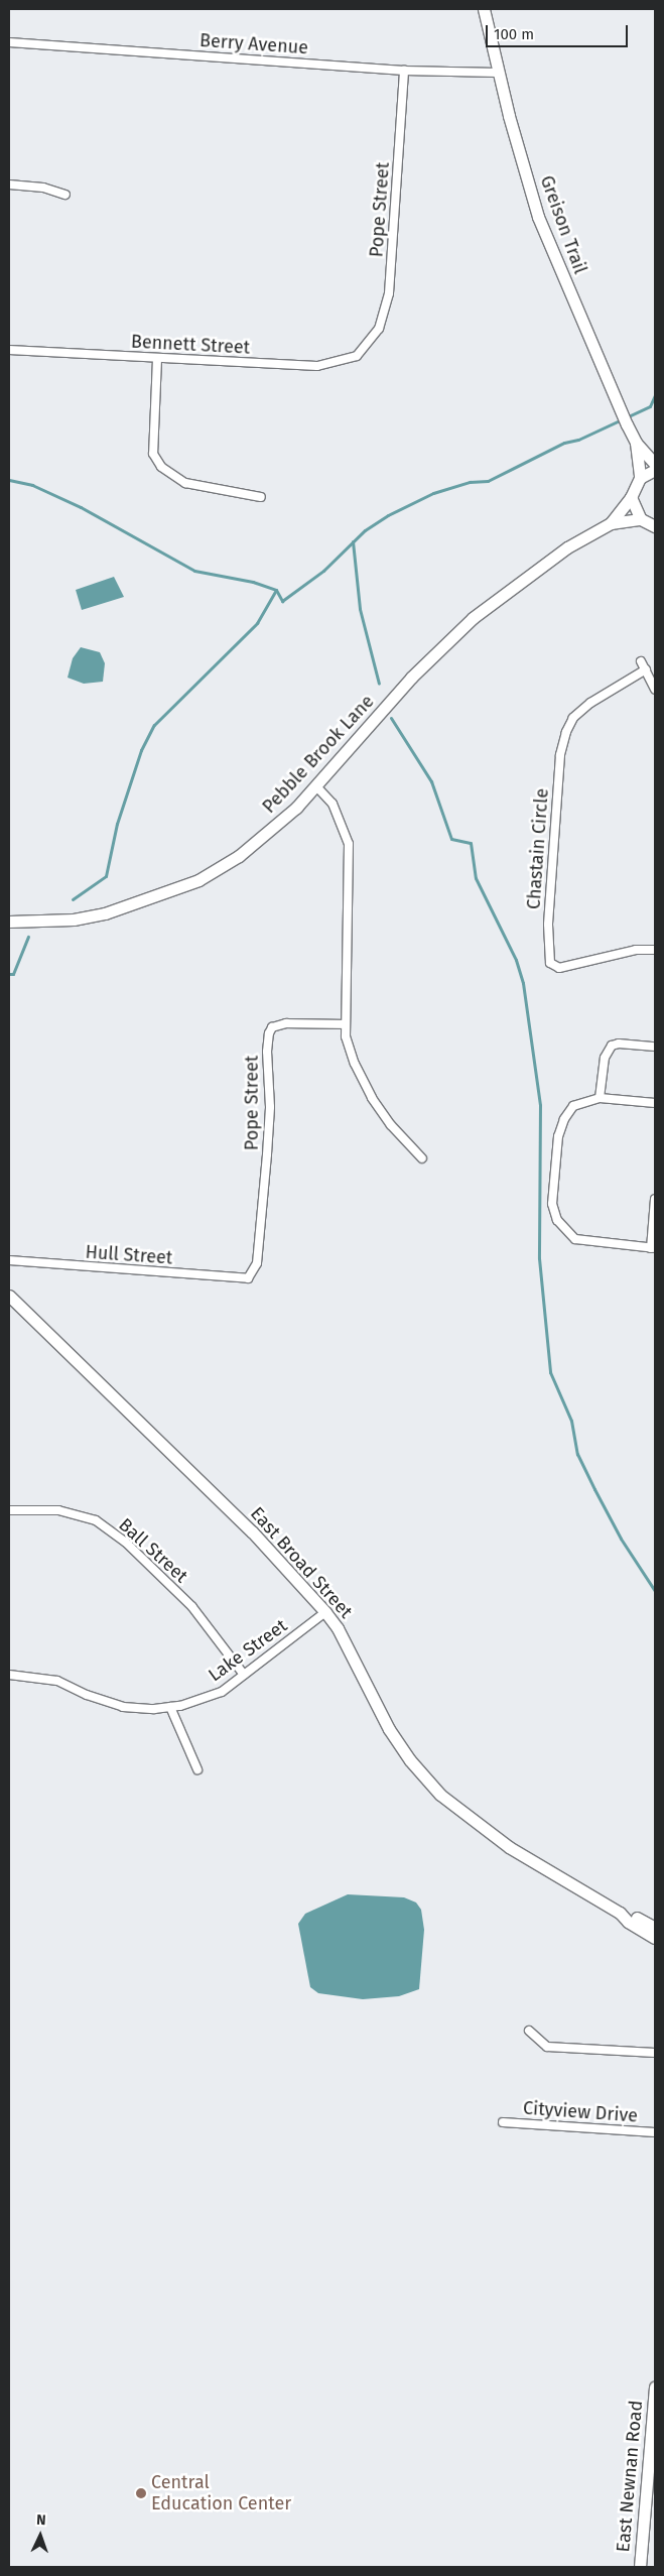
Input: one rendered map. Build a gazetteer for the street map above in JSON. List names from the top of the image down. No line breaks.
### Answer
{"streets":{"street":["Berry Avenue","Pope Street","Greison Trail","Bennett Street","Pebble Brook Lane","Chastain Circle","Hull Street","Ball Street","East Broad Street","Lake Street","Cityview Drive","East Newnan Road"]},"crossings":[["Berry Avenue","Pope Street"],["Berry Avenue","Greison Trail"],["Pope Street","Bennett Street"],["Pope Street","Hull Street"],["Greison Trail","Pebble Brook Lane"],["Ball Street","Lake Street"],["East Broad Street","Lake Street"]],"places":["Central Education Center"],"scale_bar":"100 m","north":"top"}
